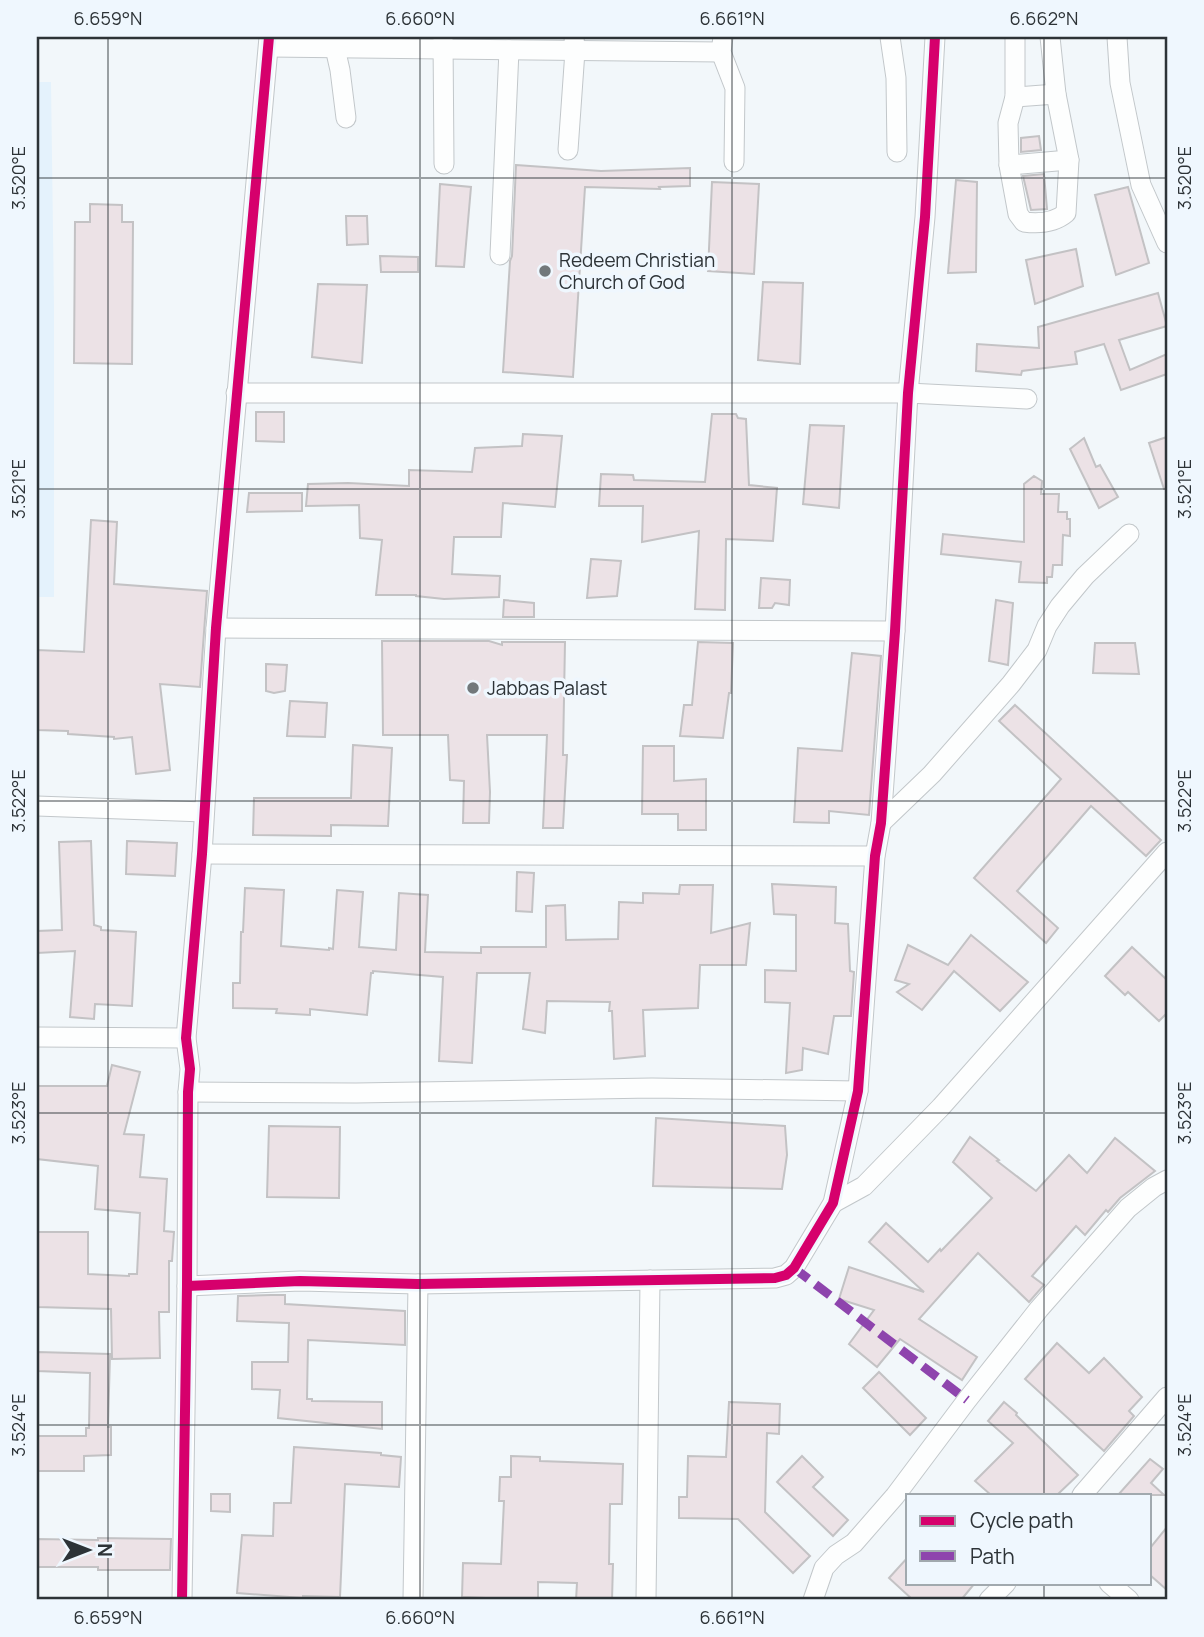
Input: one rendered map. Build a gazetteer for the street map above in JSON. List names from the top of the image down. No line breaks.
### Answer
{"places":["Redeem Christian Church of God","Jabbas Palast"],"legend":["Cycle path","Path"],"north":"right","coordinates":["6.659°N","6.660°N","6.661°N","6.662°N","3.520°E","3.521°E","3.522°E","3.523°E","3.524°E"]}
